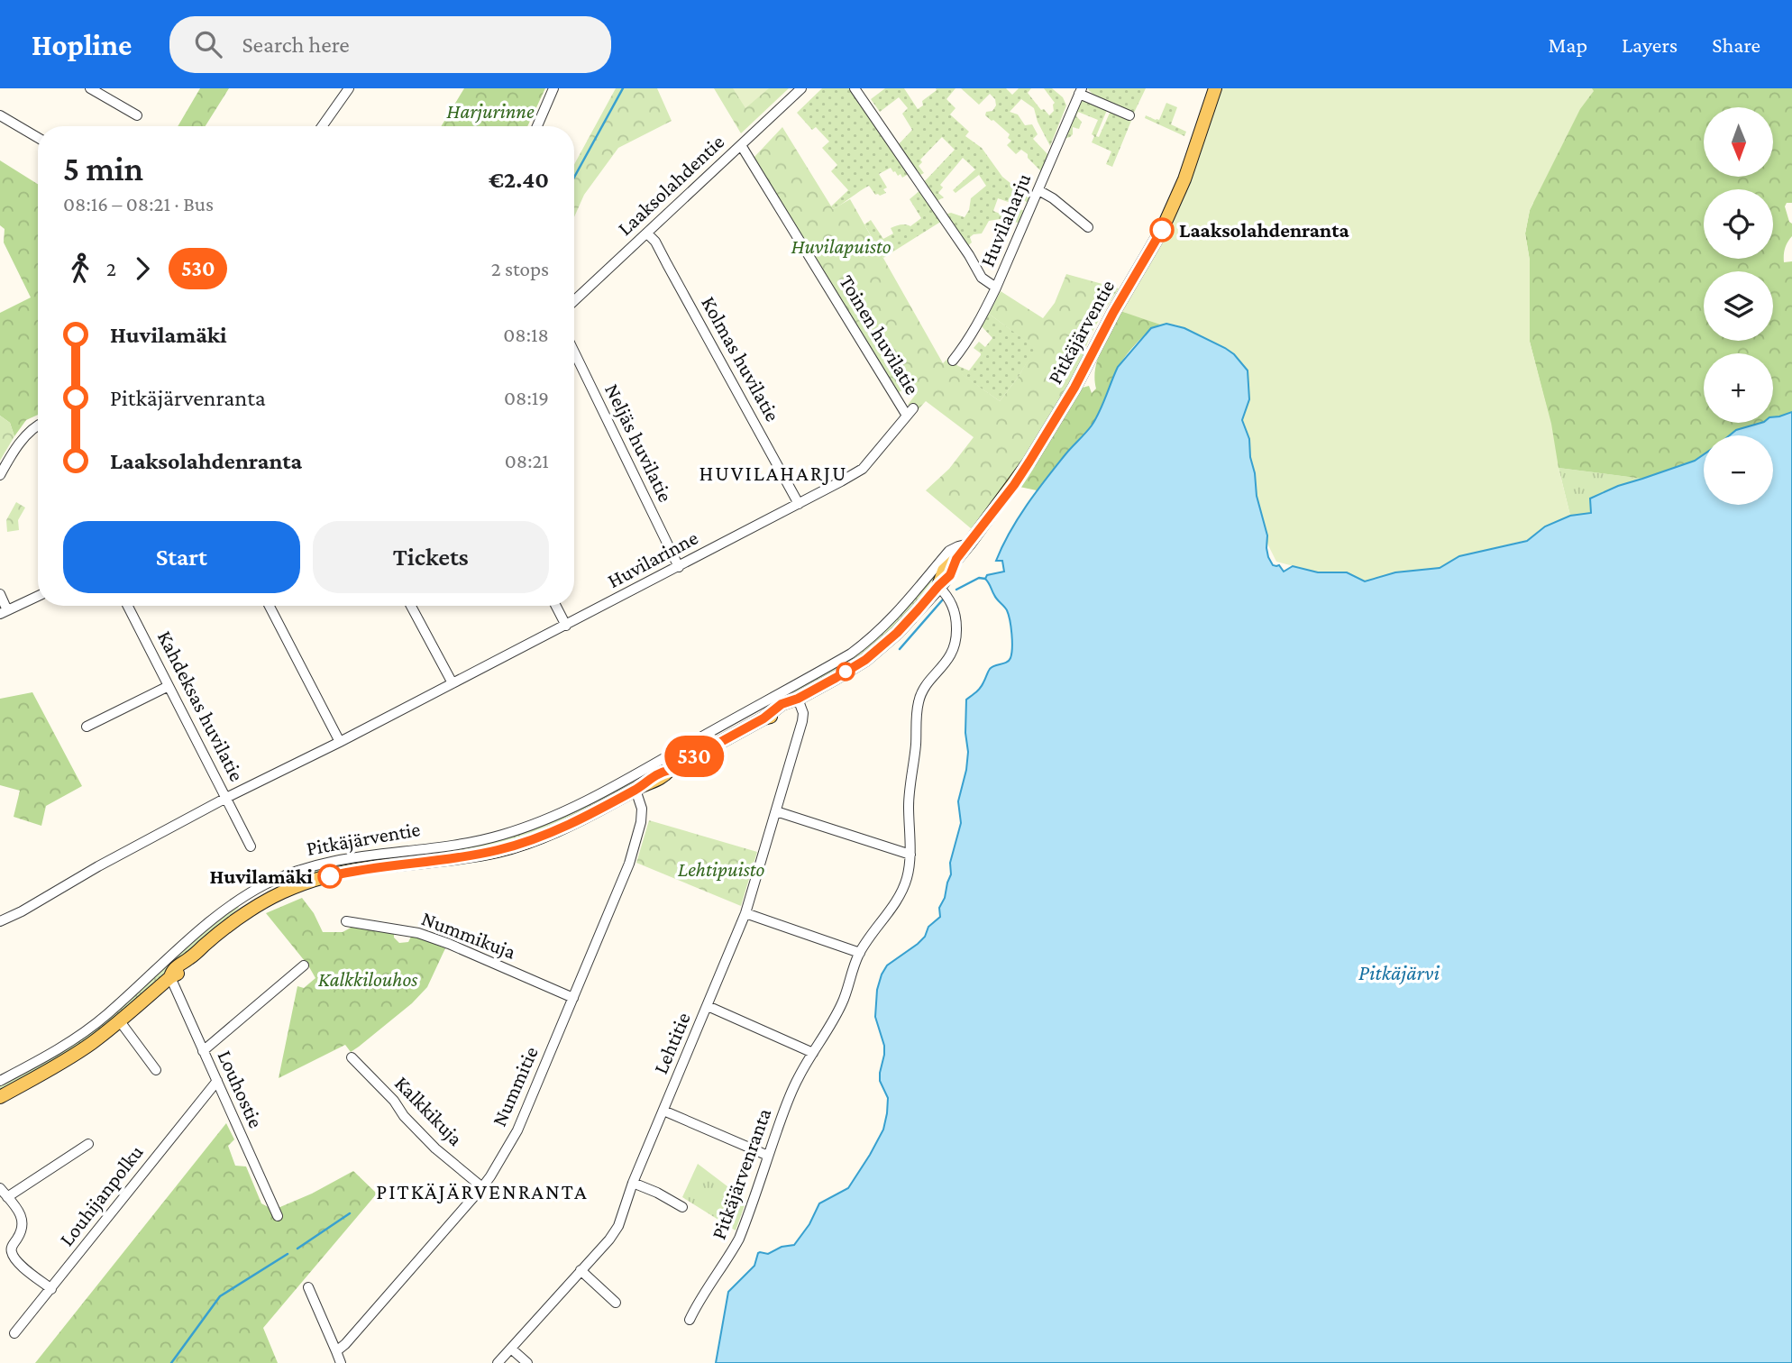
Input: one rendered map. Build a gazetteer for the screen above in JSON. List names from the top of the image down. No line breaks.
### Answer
{"streets":{"main road":["Pitkäjärventie"],"street":["Laaksolahdentie","Huvilaharju","Toinen huvilatie","Kolmas huvilatie","Neljäs huvilatie","Huvilarinne","Kahdeksas huvilatie","Nummikuja","Lehtitie","Nummitie","Louhostie","Kalkkikuja","Pitkäjärvenranta","Louhijanpolku"]},"crossings":[["Laaksolahdentie","Toinen huvilatie"],["Laaksolahdentie","Kolmas huvilatie"],["Pitkäjärventie","Lehtitie"],["Pitkäjärventie","Nummitie"],["Pitkäjärventie","Louhostie"],["Pitkäjärventie","Pitkäjärvenranta"],["Toinen huvilatie","Huvilarinne"],["Kolmas huvilatie","Huvilarinne"],["Neljäs huvilatie","Huvilarinne"],["Nummikuja","Nummitie"],["Nummitie","Kalkkikuja"],["Louhostie","Louhijanpolku"]],"districts":["HUVILAHARJU","PITKÄJÄRVENRANTA"],"water":["Pitkäjärvi"],"parks":["Harjurinne","Huvilapuisto","Lehtipuisto","Kalkkilouhos"],"places":["Laaksolahdenranta","Huvilamäki"],"lines":["bus line 530"],"north":"bottom","page":{"header":"Hopline","search":"Search here","nav":["Map","Layers","Share"],"on_map":"530","map_buttons":["+","−"],"heading":["5 min","08:16 – 08:21 · Bus","€2.40"],"legs":["2","530","2 stops"],"list":[{"name":"Huvilamäki","value":"08:18"},{"name":"Pitkäjärvenranta","value":"08:19"},{"name":"Laaksolahdenranta","value":"08:21"}],"buttons":["Start","Tickets"]}}
